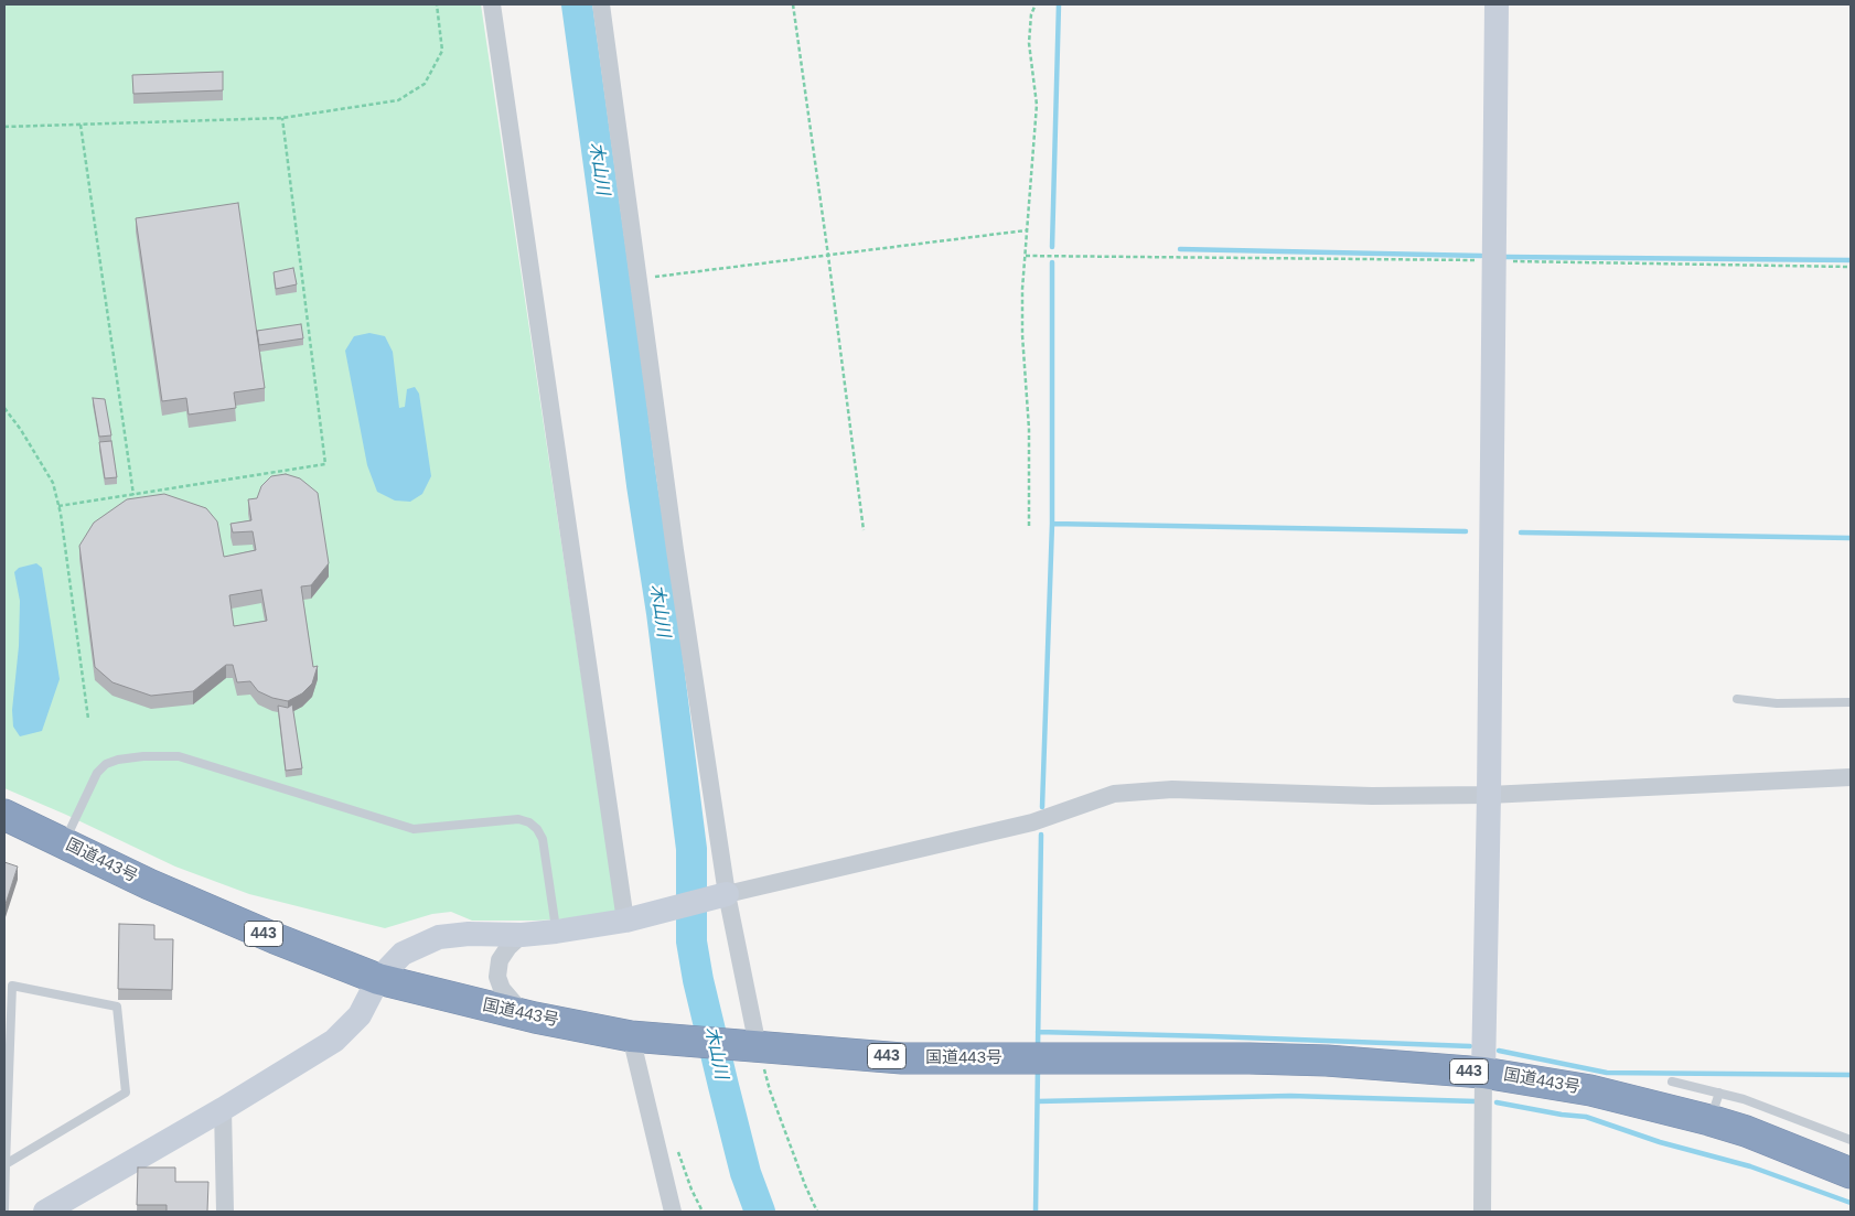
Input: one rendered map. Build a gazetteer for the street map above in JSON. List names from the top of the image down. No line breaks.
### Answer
{"streets":{"highway":["国道443号","443"]},"water":["木山川"]}
